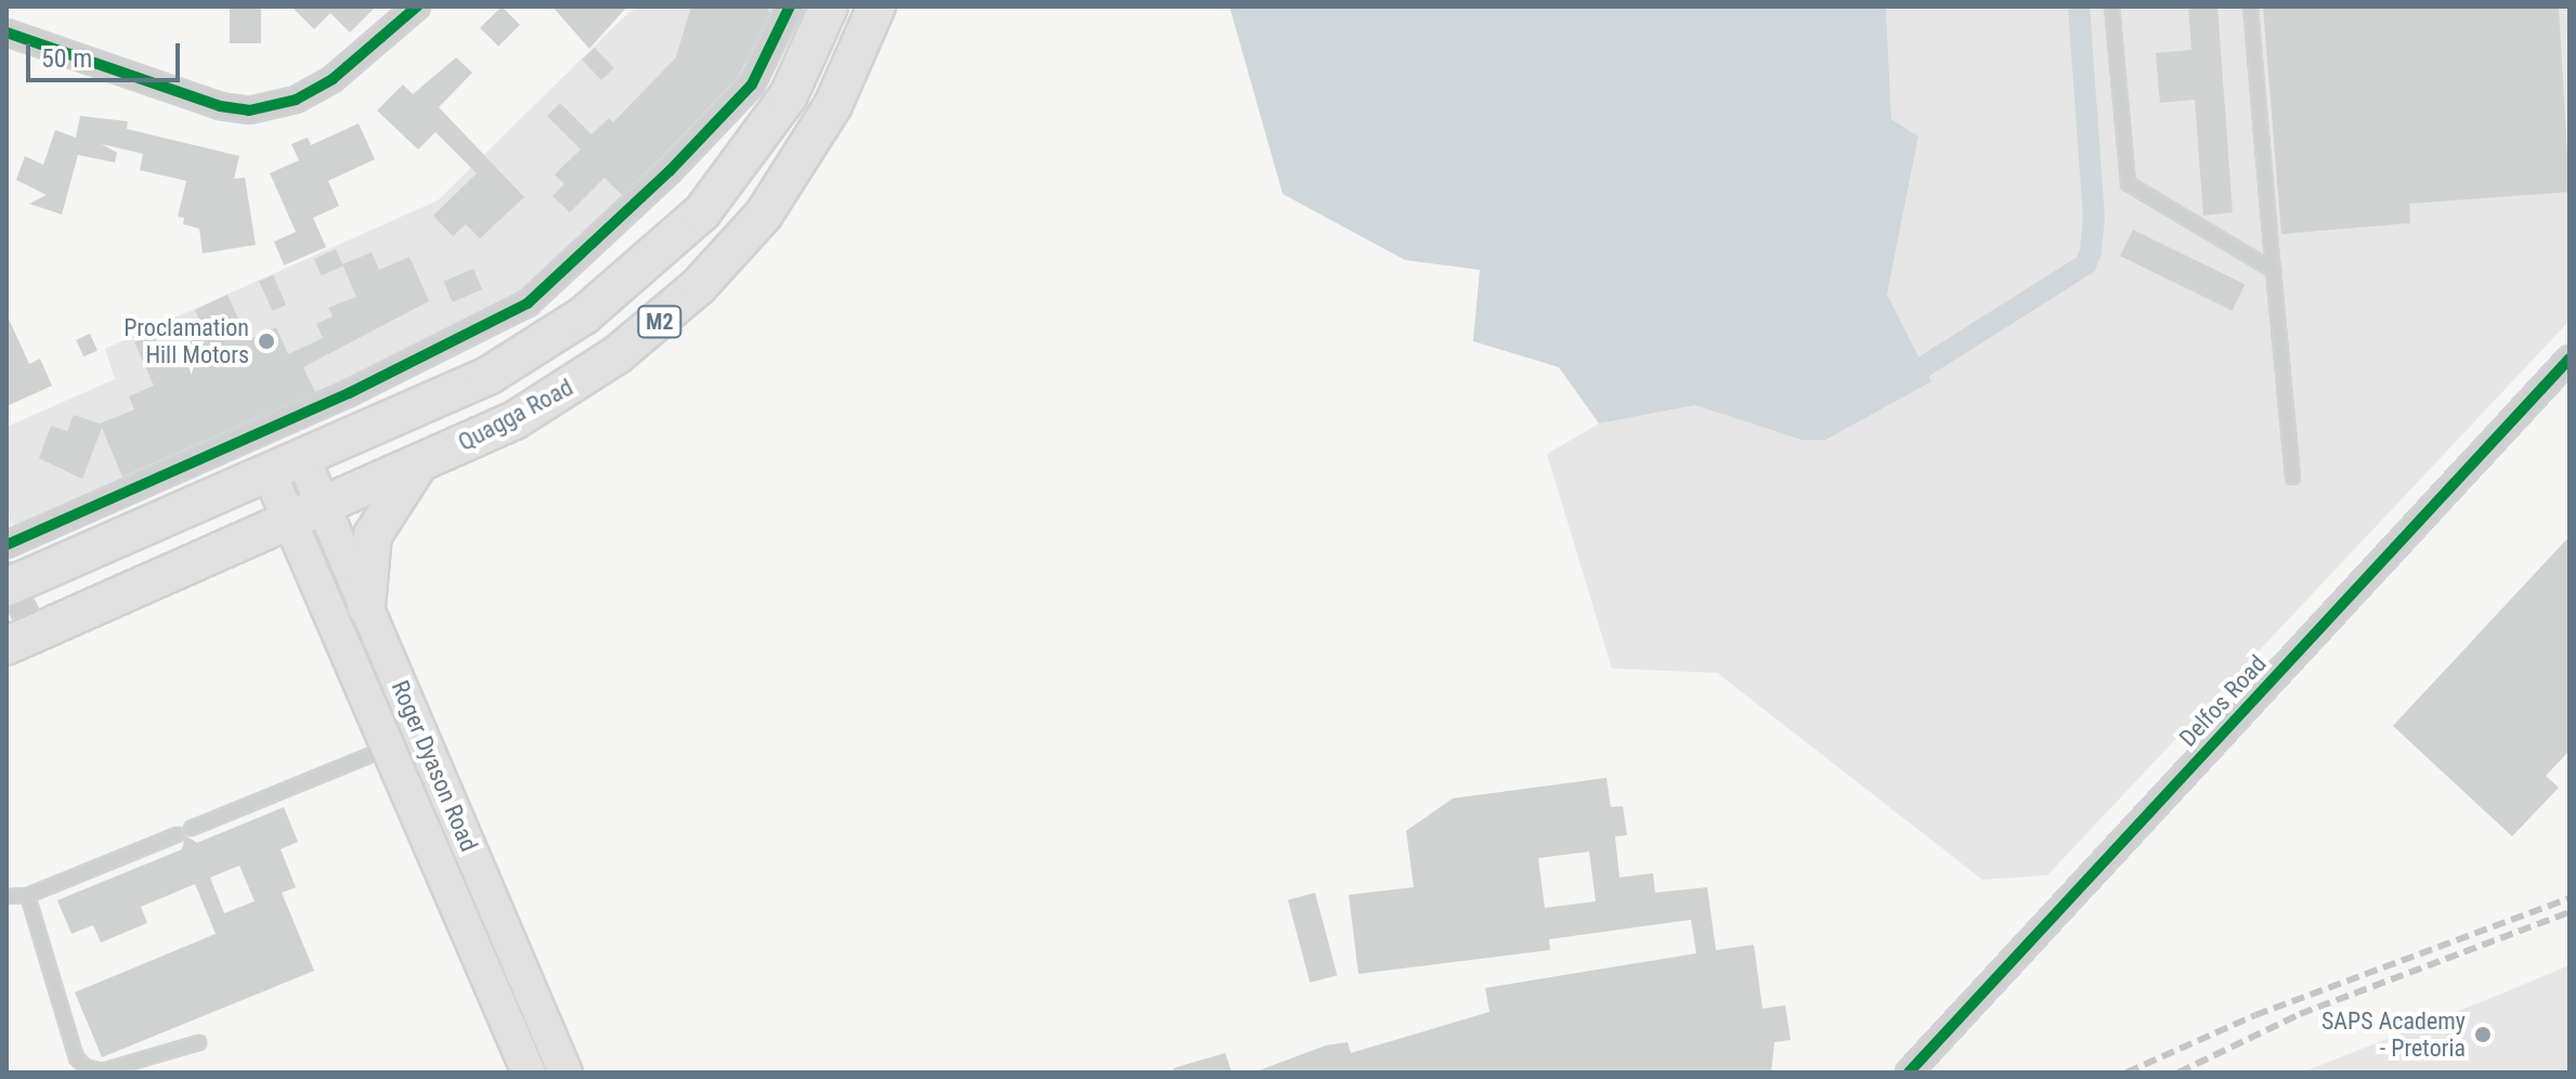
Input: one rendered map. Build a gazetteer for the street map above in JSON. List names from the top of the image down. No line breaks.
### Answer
{"streets":{"main road":["M2","Quagga Road","Roger Dyason Road"],"street":["Delfos Road"]},"crossings":[["Quagga Road","Roger Dyason Road"]],"places":["Proclamation Hill Motors","SAPS Academy - Pretoria"],"scale_bar":"50 m"}
